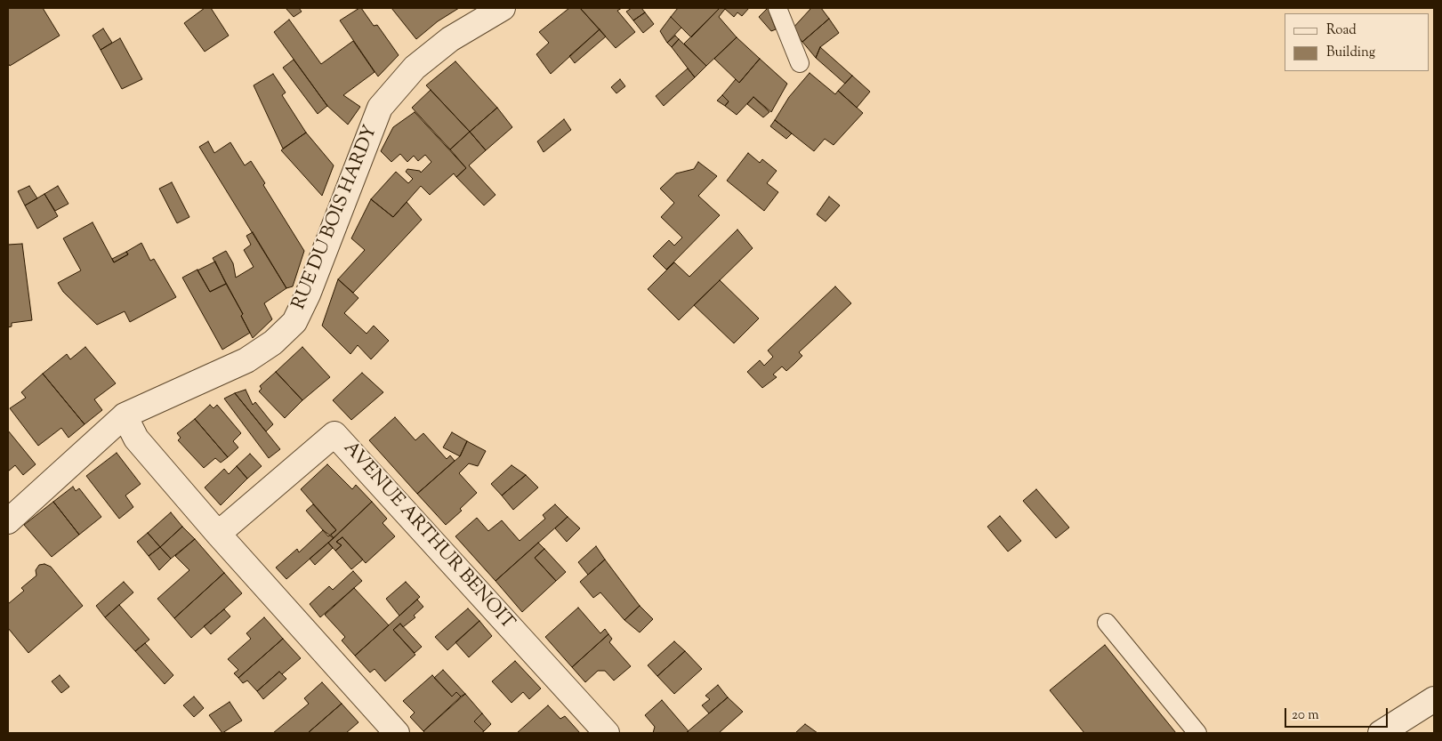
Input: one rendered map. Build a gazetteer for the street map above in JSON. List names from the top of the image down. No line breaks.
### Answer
{"streets":{"street":["RUE DU BOIS HARDY","AVENUE ARTHUR BENOIT"]},"legend":["Road","Building"],"scale_bar":"20 m"}
